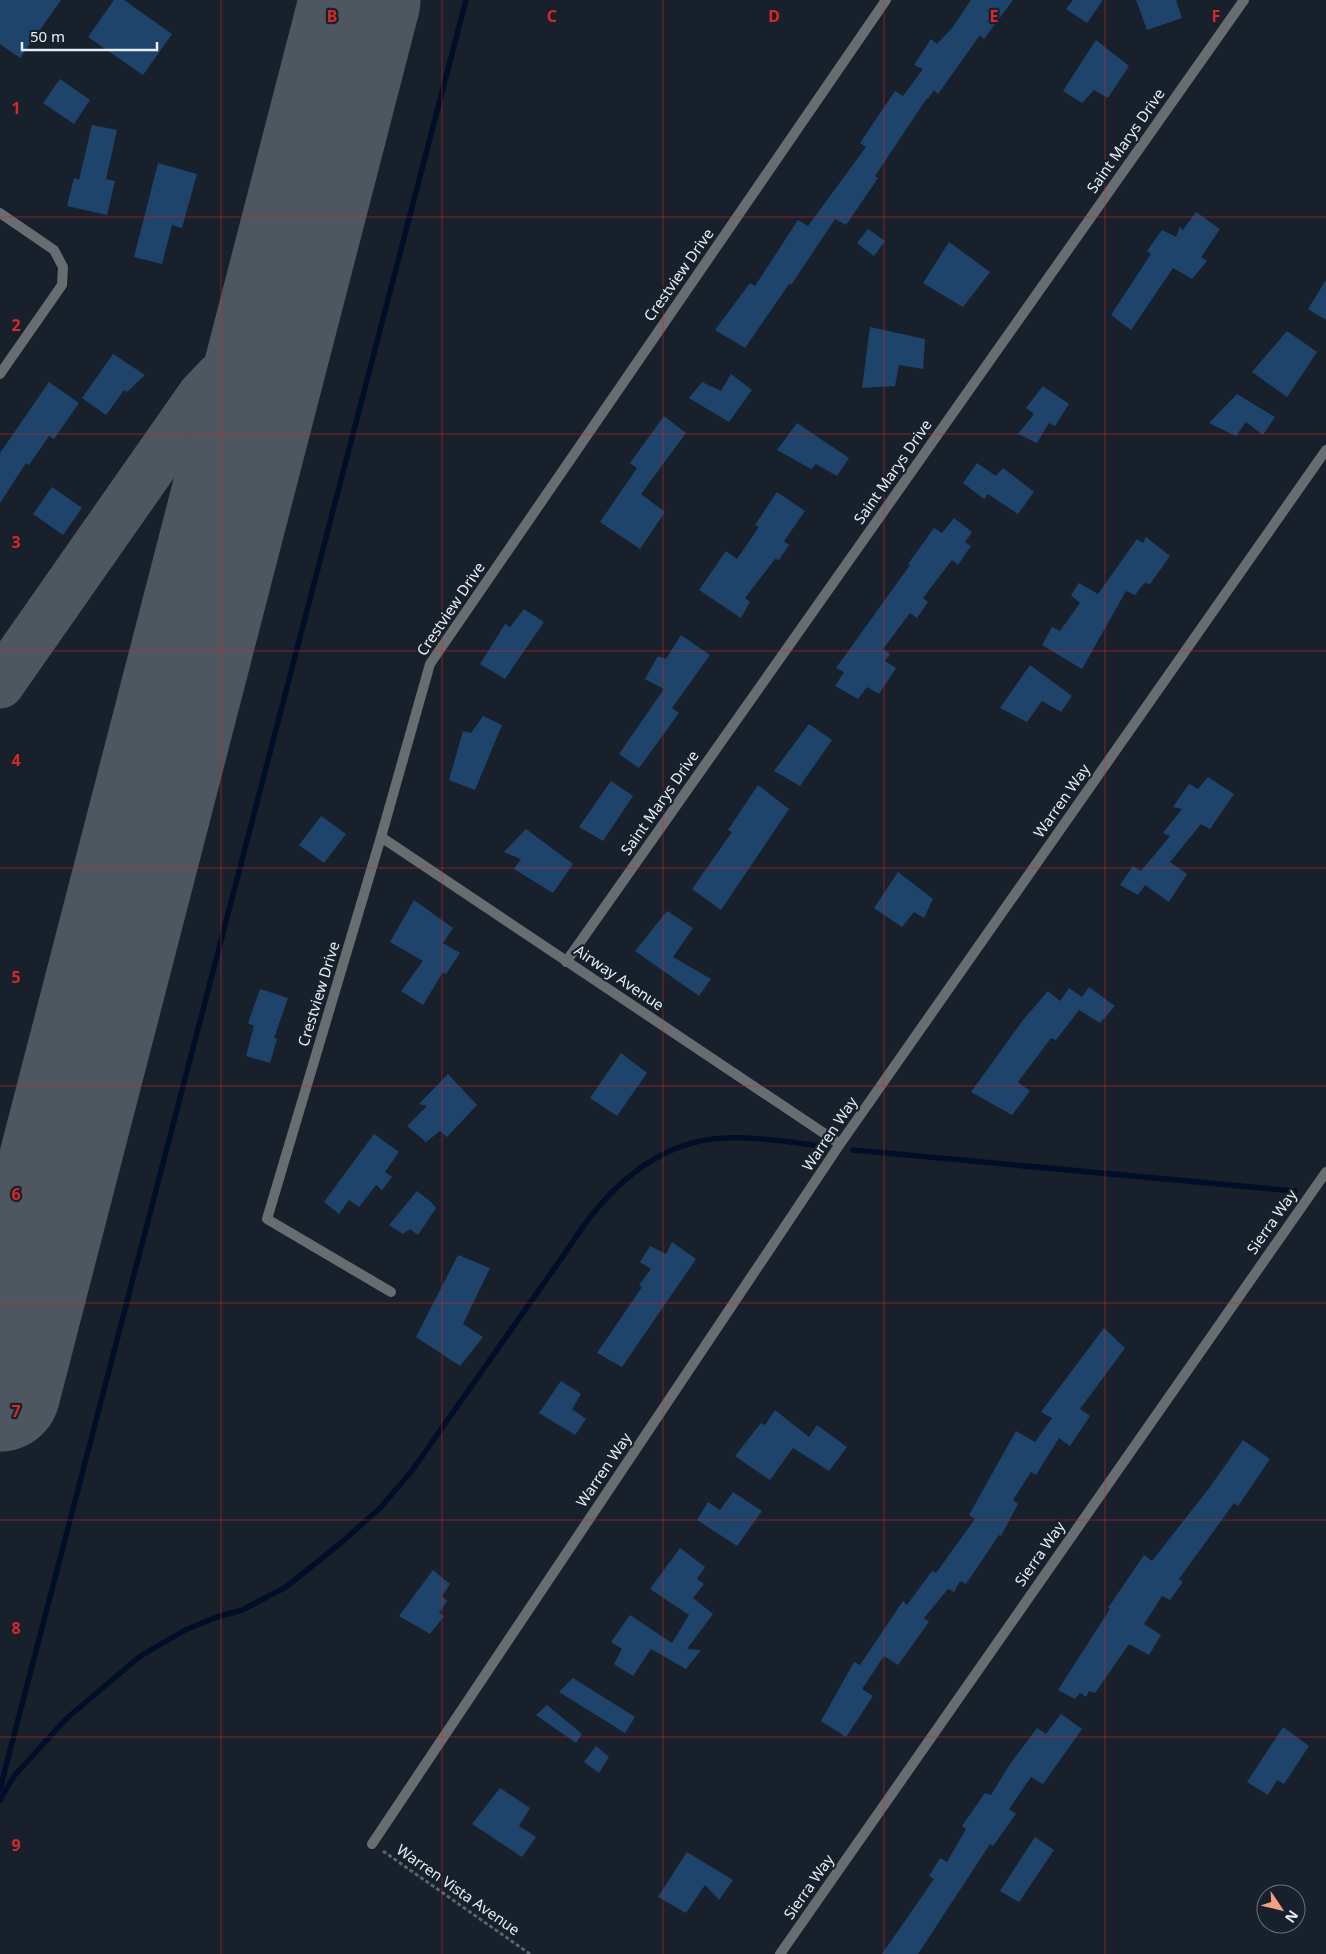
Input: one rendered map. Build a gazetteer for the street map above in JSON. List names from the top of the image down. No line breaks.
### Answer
{"streets":{"street":["Saint Marys Drive","Crestview Drive","Warren Way","Airway Avenue","Sierra Way"],"path":["Warren Vista Avenue"]},"crossings":[["Saint Marys Drive","Airway Avenue"],["Crestview Drive","Airway Avenue"],["Warren Way","Airway Avenue"],["Warren Way","Warren Vista Avenue"]],"scale_bar":"50 m","north":"bottom right","grid":{"columns":["B","C","D","E","F"],"rows":["1","2","3","4","5","6","7","8","9"]}}
